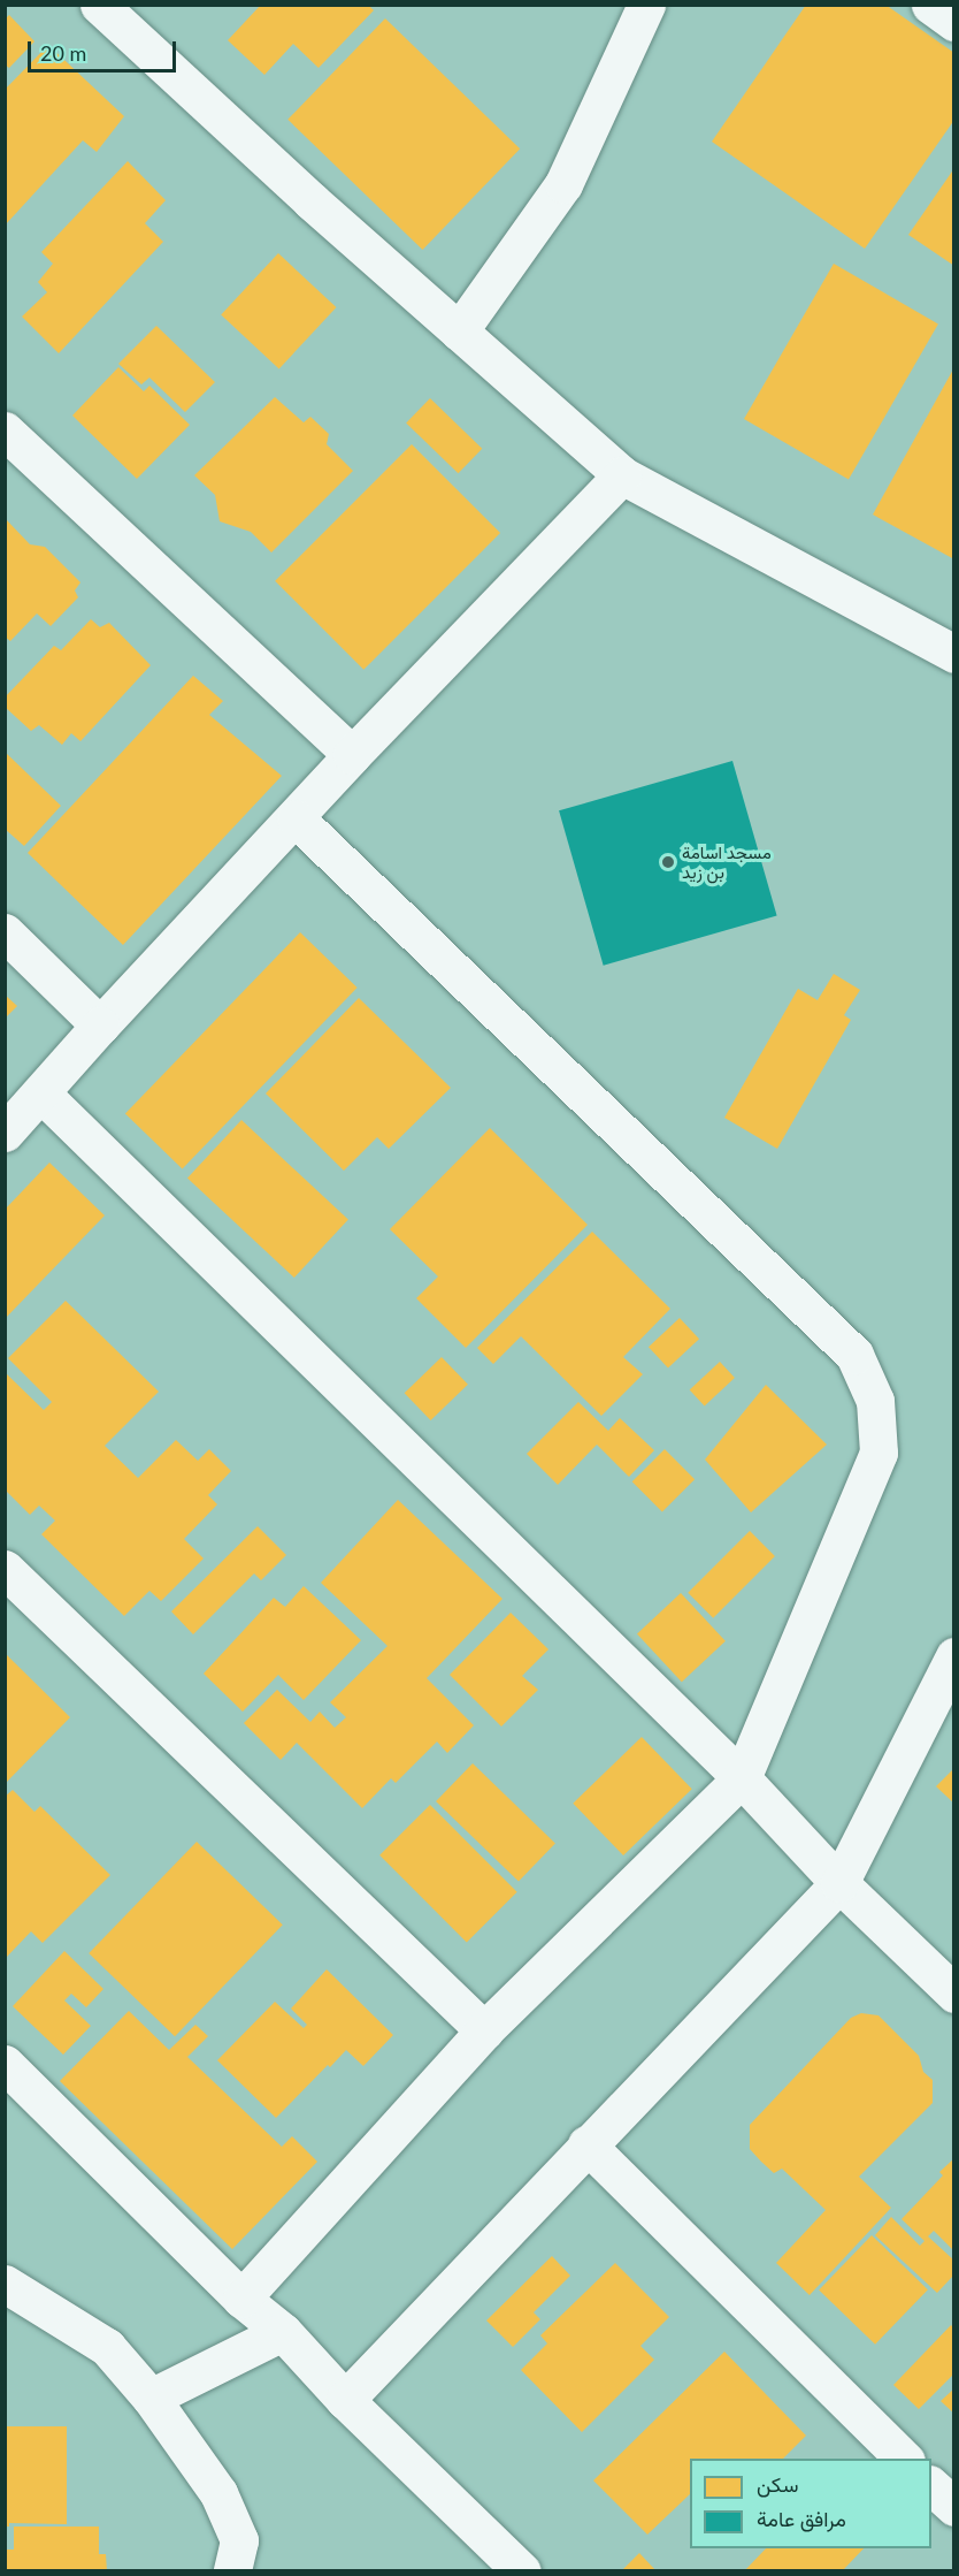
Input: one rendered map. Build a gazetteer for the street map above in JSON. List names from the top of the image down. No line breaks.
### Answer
{"places":["مسجد اسامة بن زيد"],"legend":["سكن","مرافق عامة"],"scale_bar":"20 m"}
